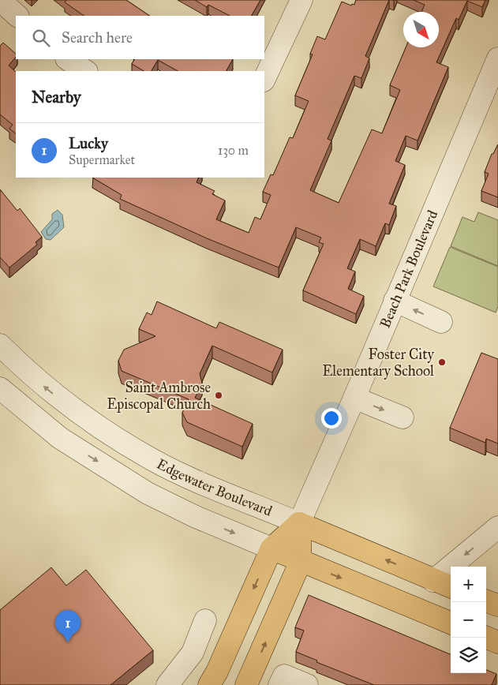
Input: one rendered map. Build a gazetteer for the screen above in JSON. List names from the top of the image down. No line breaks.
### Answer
{"streets":{"main road":["Beach Park Boulevard","Edgewater Boulevard"]},"crossings":[["Beach Park Boulevard","Edgewater Boulevard"]],"places":["Foster City Elementary School","Saint Ambrose Episcopal Church"],"north":"bottom right","page":{"search":"Search here","heading":"Nearby","list":[{"mark":"1","name":"Lucky","note":"Supermarket","value":"130 m"}],"map_buttons":["+","−"],"pins":"1"}}
